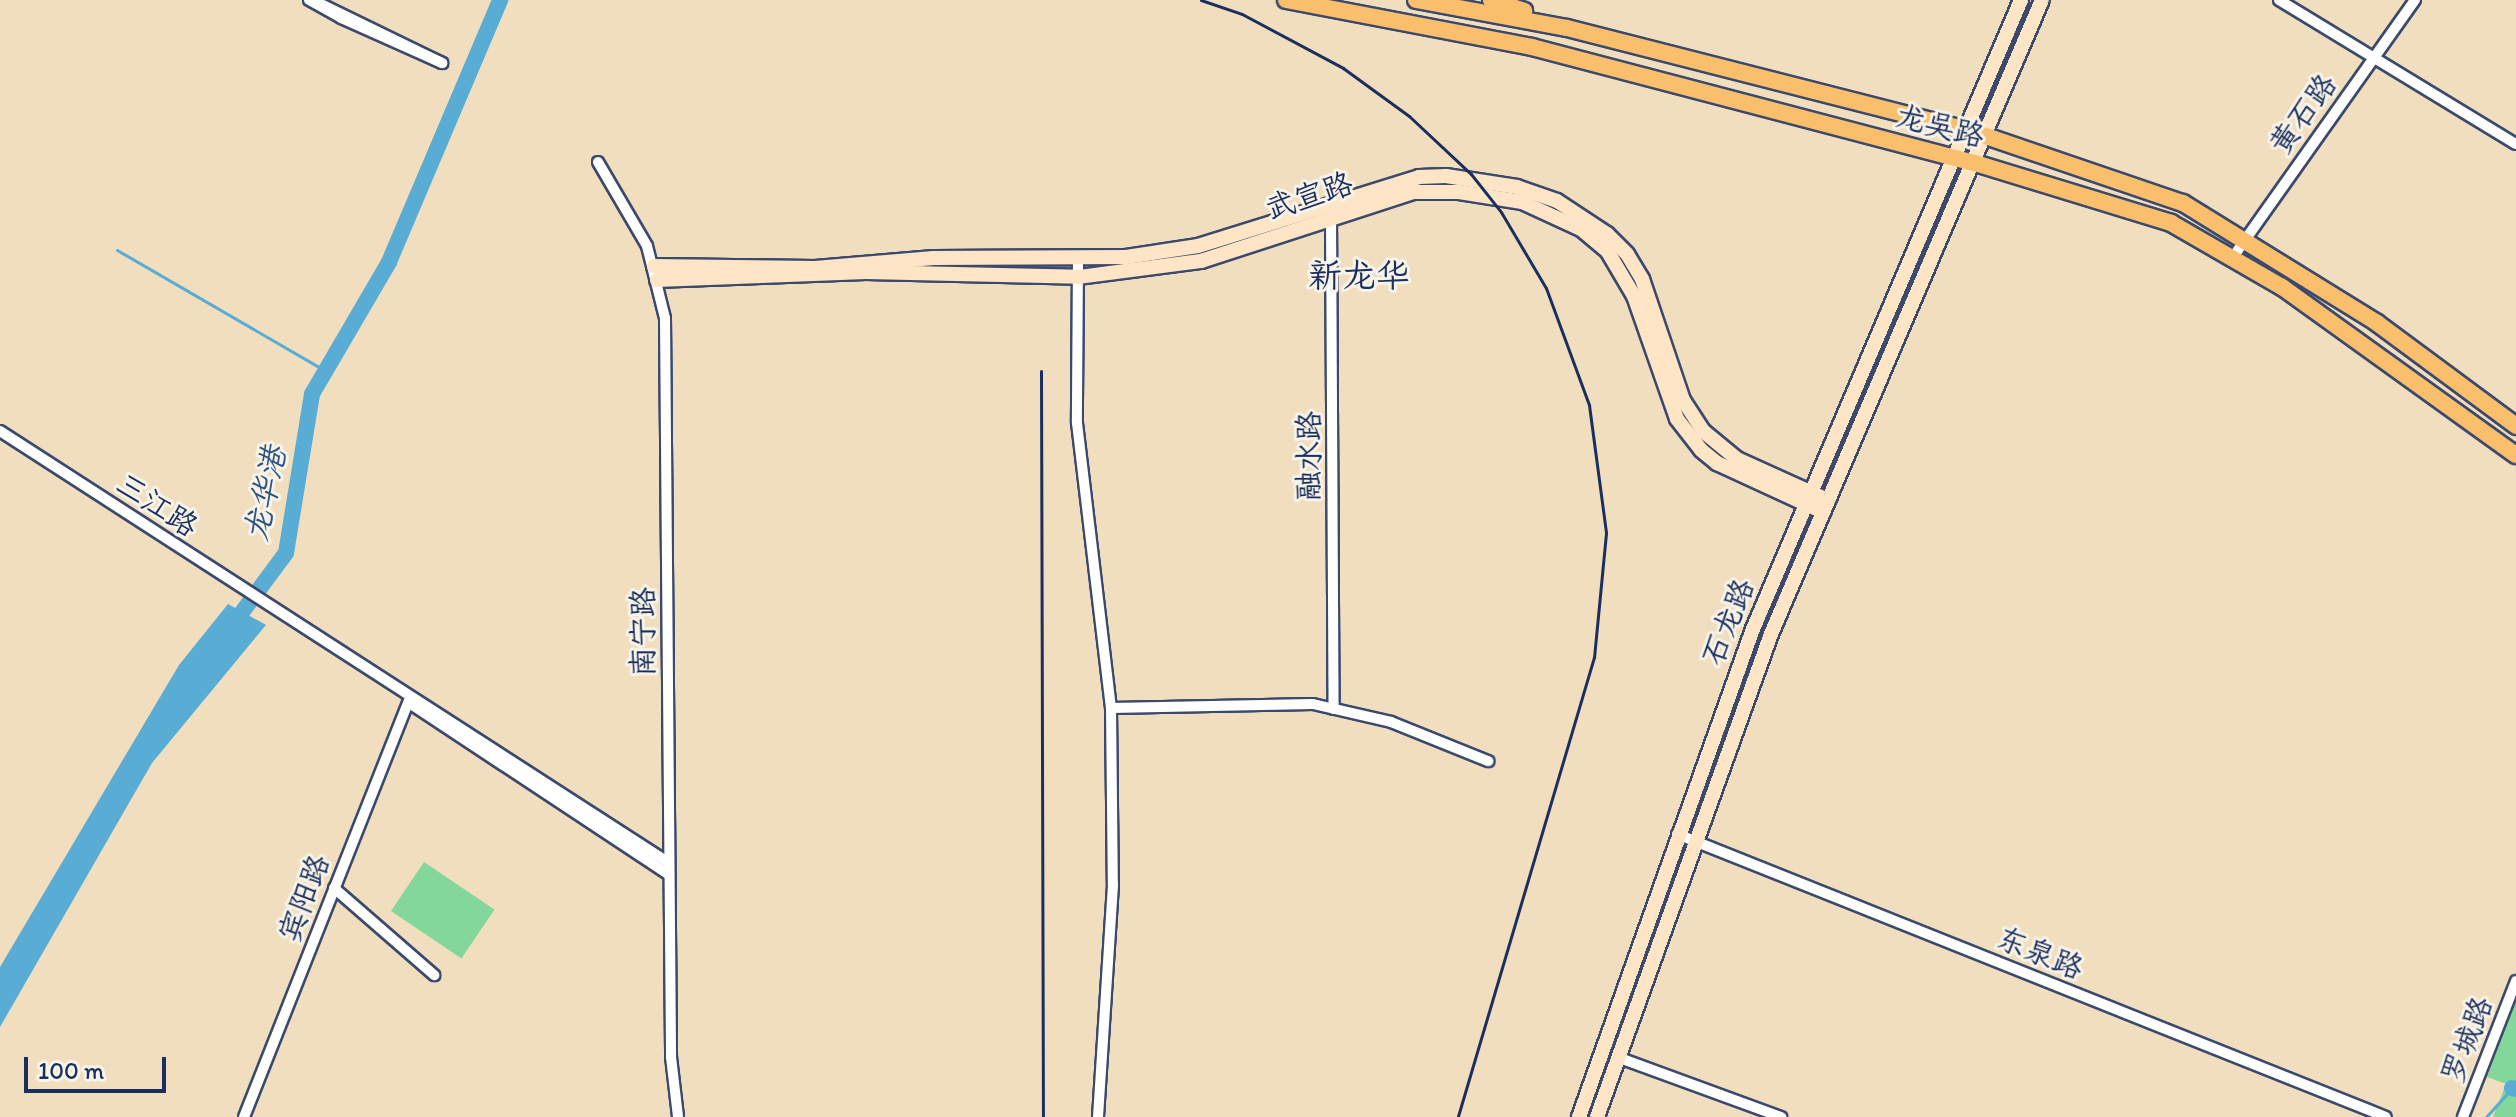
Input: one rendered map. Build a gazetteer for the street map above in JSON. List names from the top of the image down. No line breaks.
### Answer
{"streets":{"main road":["龙吴路","武宣路","石龙路"],"street":["黄石路","融水路","三江路","南宁路","宾阳路","东泉路","罗城路"]},"crossings":[["黄石路","龙吴路"],["龙吴路","石龙路"],["武宣路","融水路"],["武宣路","南宁路"],["三江路","南宁路"],["三江路","宾阳路"],["石龙路","东泉路"]],"districts":["新龙华"],"water":["龙华港"],"scale_bar":"100 m"}
